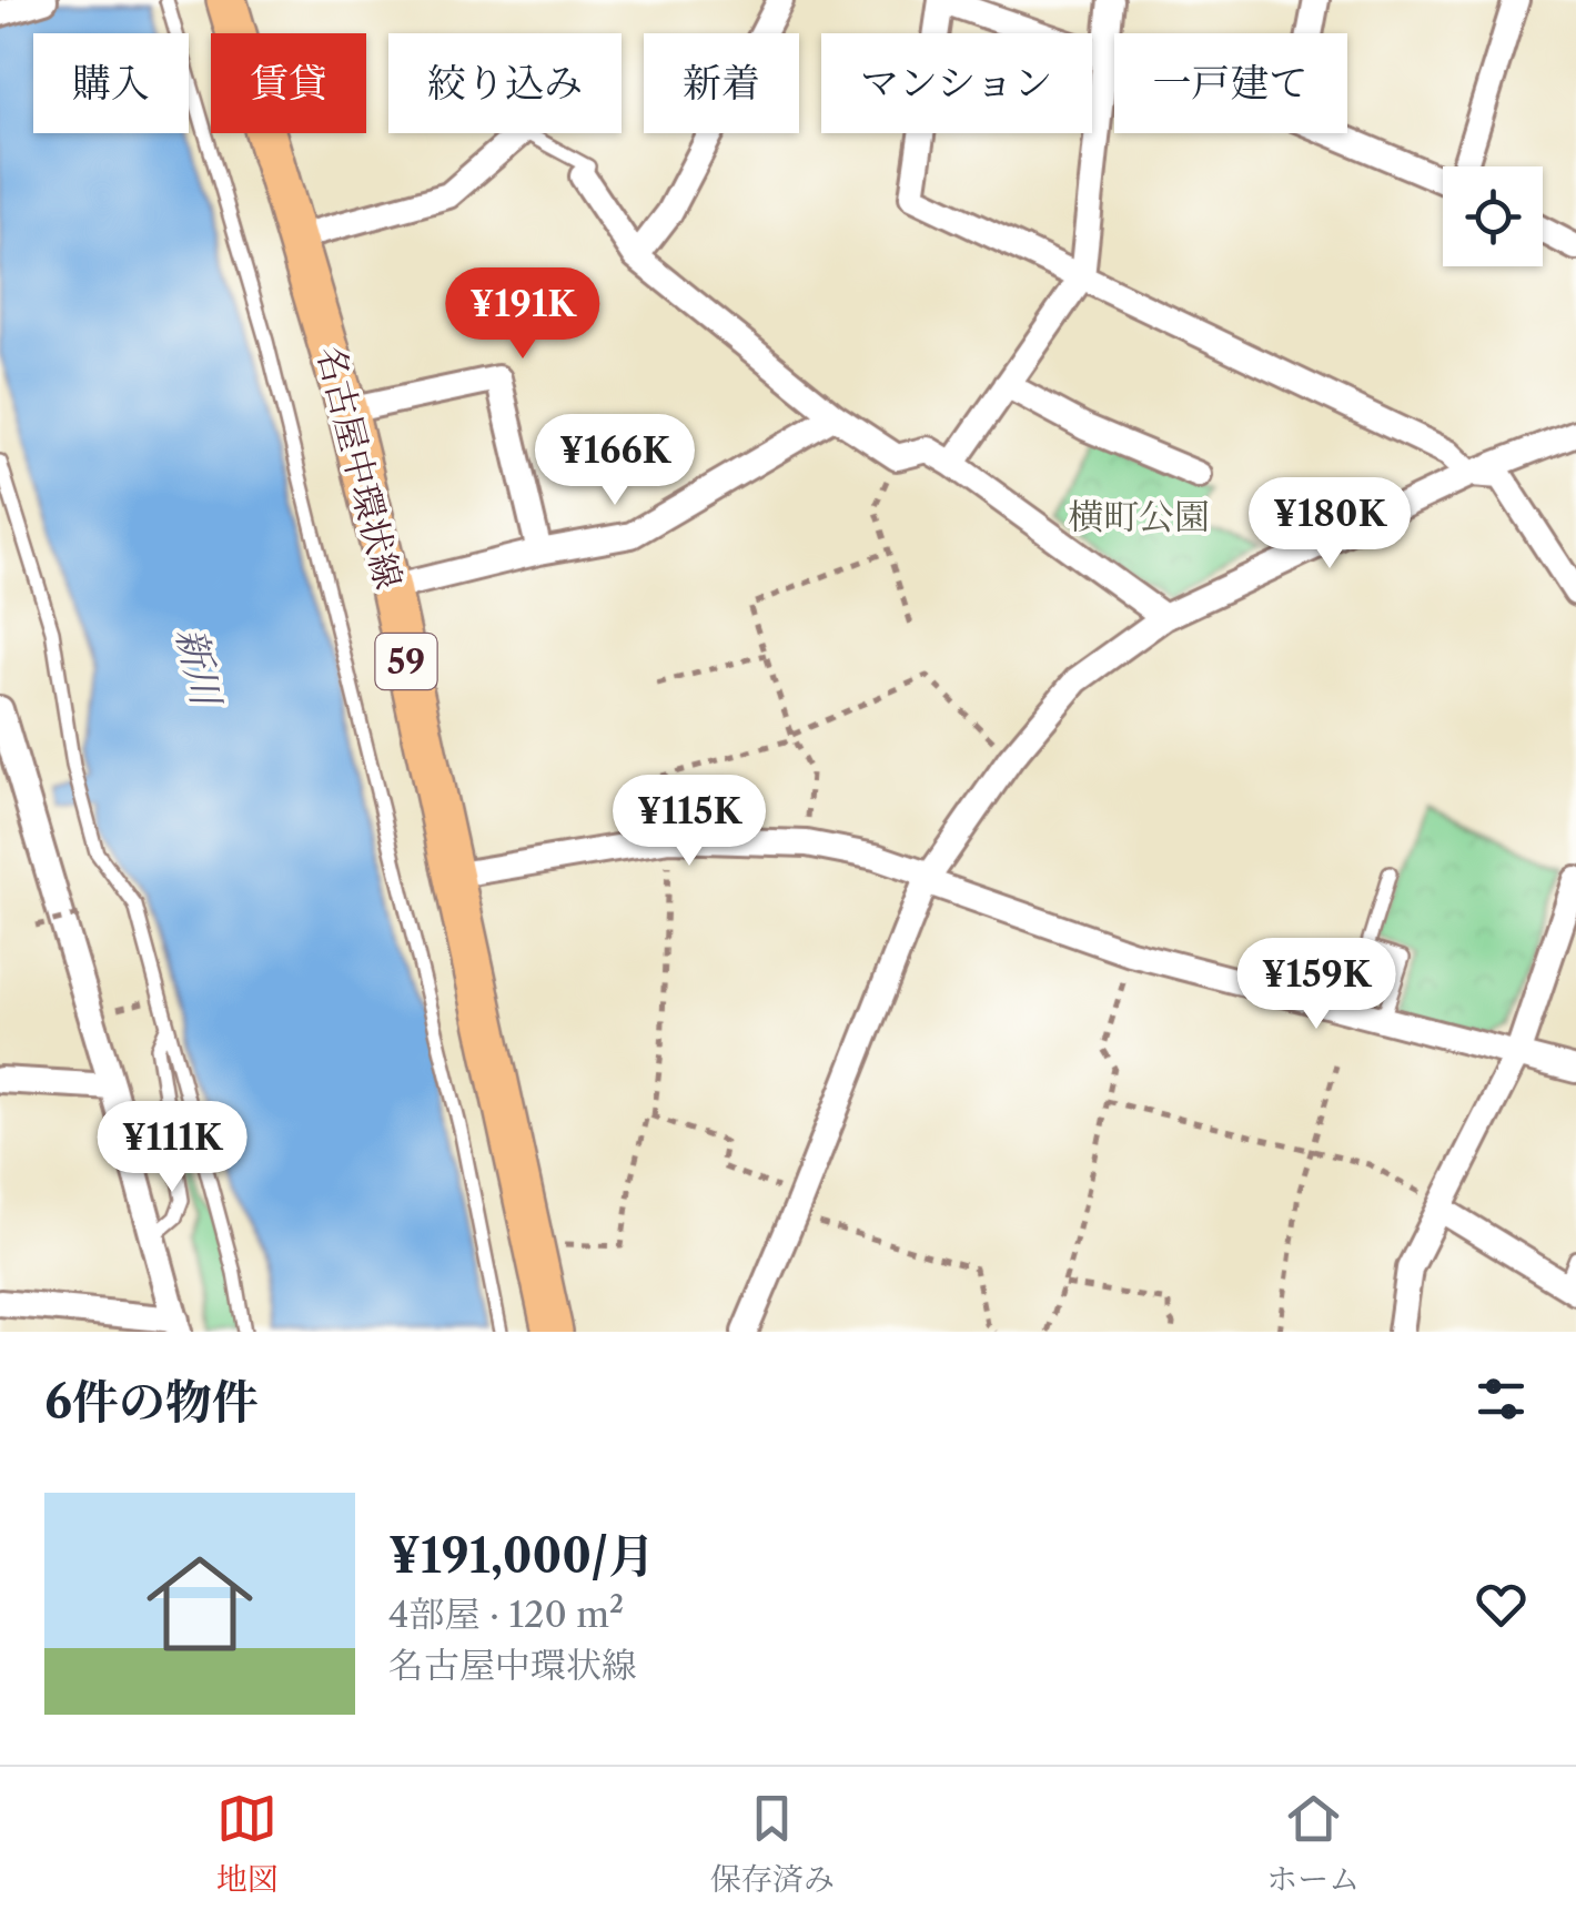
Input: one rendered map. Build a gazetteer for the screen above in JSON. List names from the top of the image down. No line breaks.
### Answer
{"streets":{"main road":["名古屋中環状線","59"]},"water":["新川"],"parks":["横町公園"],"page":{"chip":["購入","賃貸","絞り込み","新着","マンション","一戸建て"],"price":["¥191K","¥166K","¥180K","¥115K","¥159K","¥111K"],"heading":"6件の物件","list":[{"name":"¥191,000/月","note":"4部屋 · 120 m² · 名古屋中環状線"}],"tabs":["地図","保存済み","ホーム"]}}
